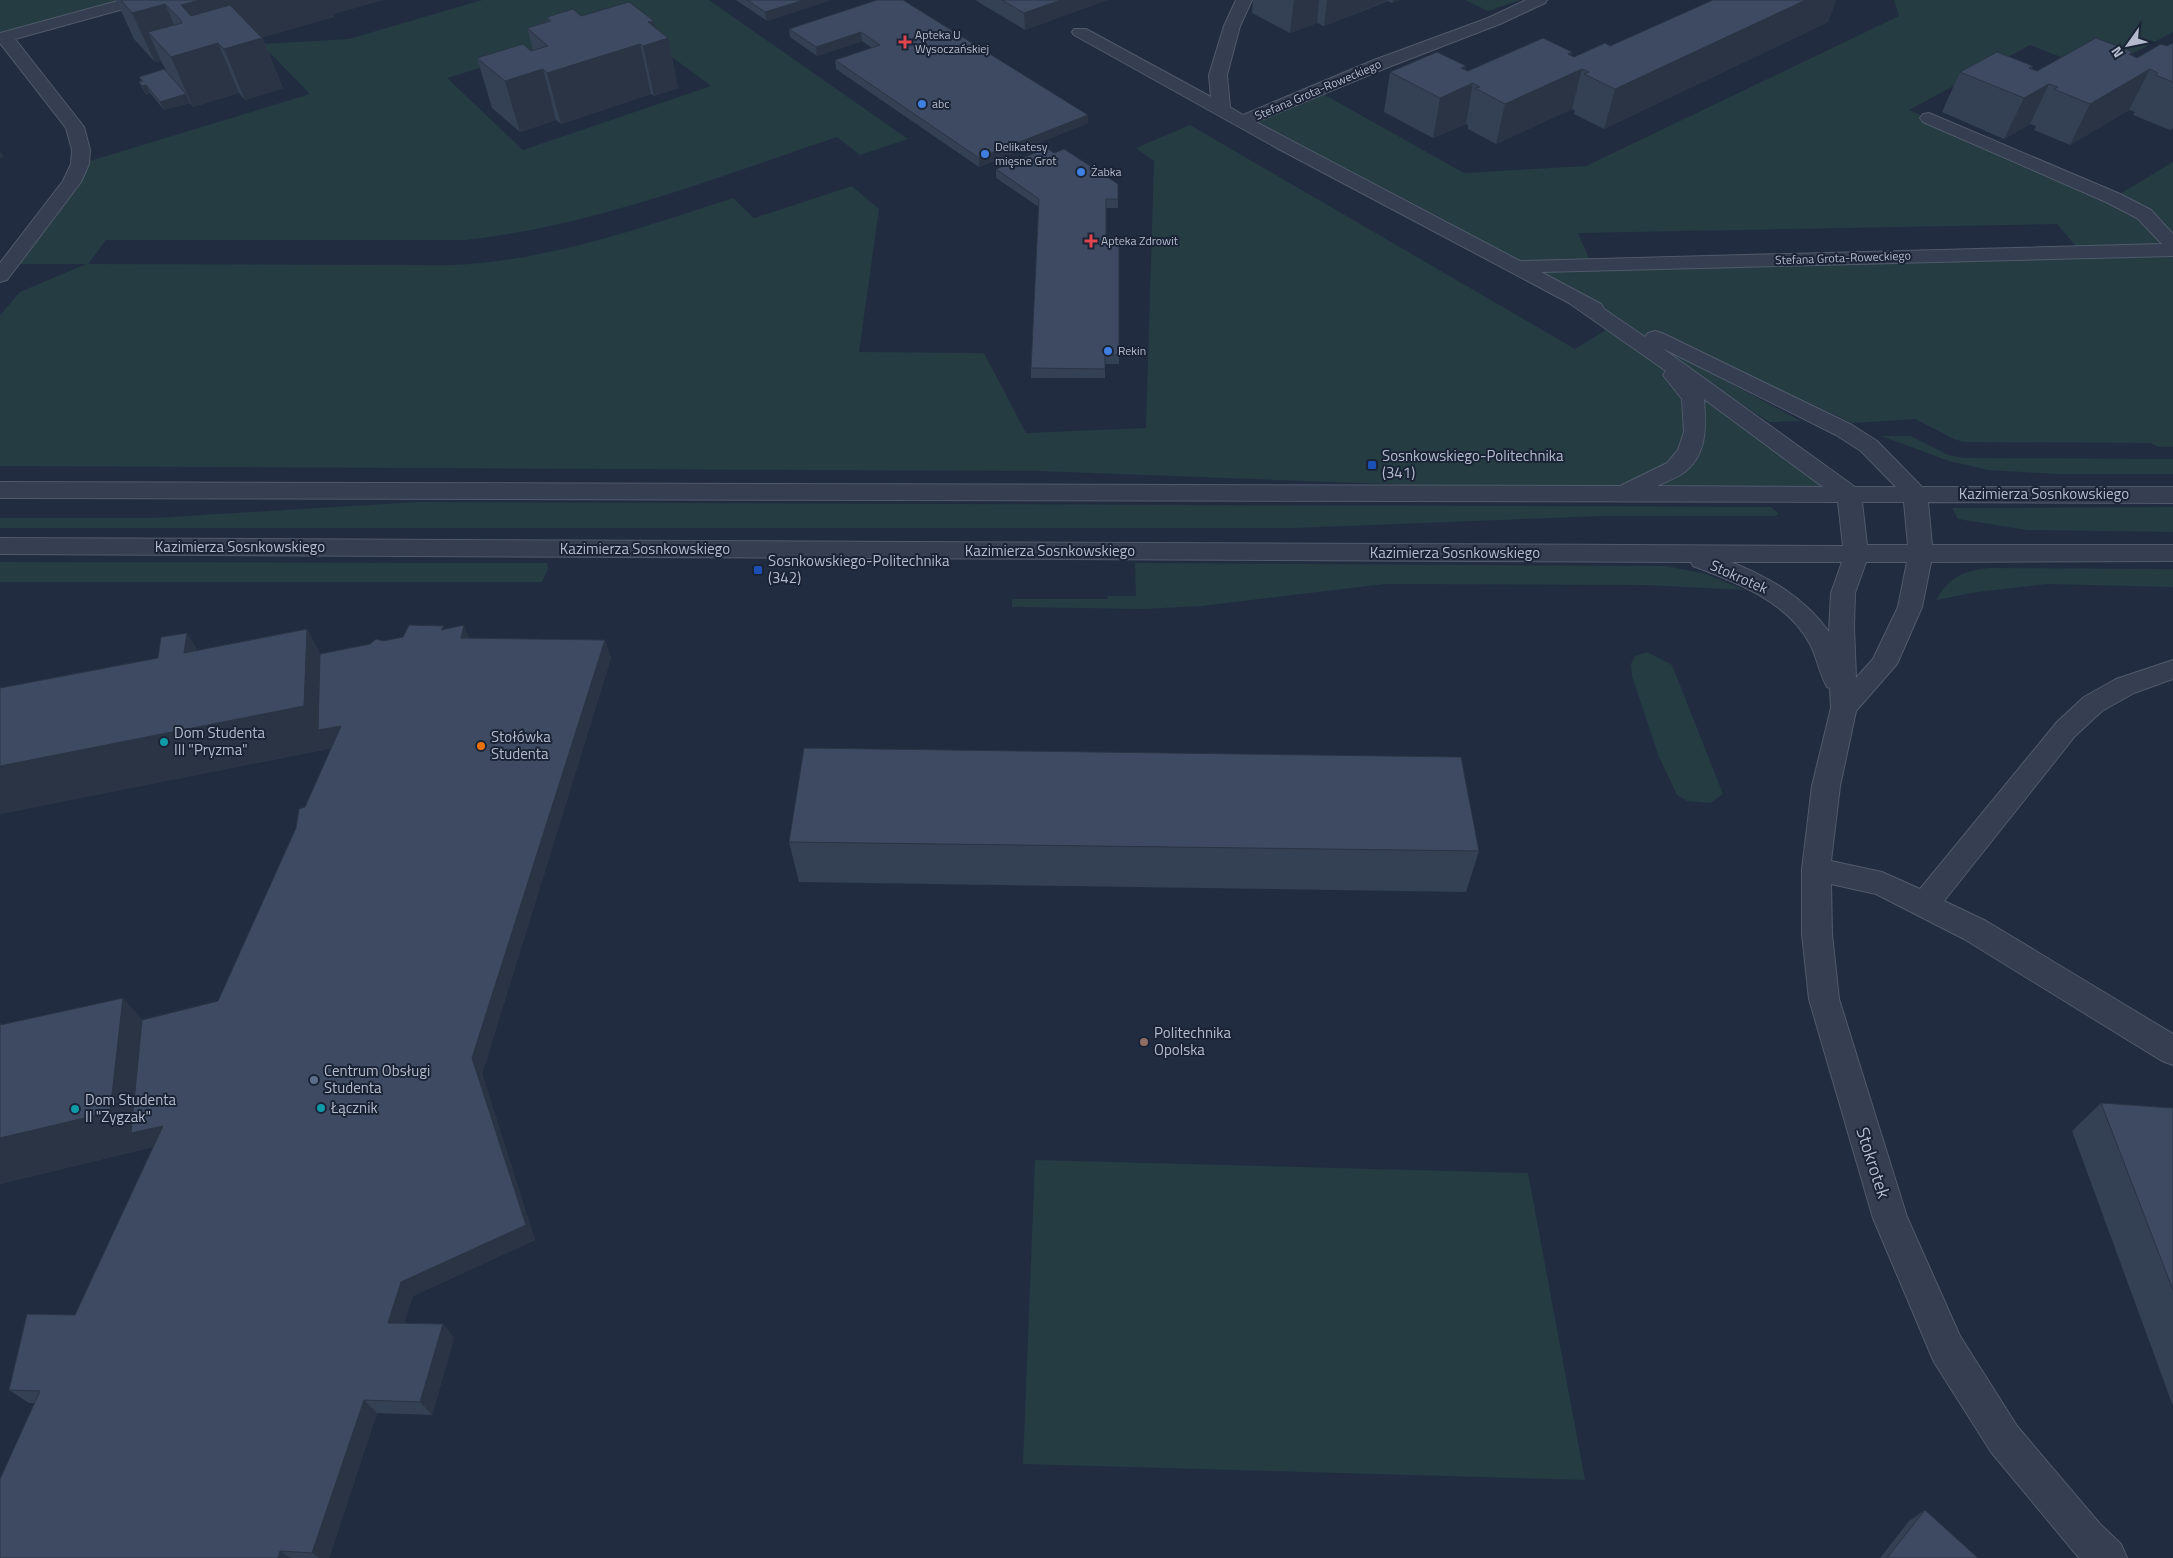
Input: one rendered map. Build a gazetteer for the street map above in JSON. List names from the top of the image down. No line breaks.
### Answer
{"streets":{"street":["Stefana Grota-Roweckiego","Kazimierza Sosnkowskiego","Stokrotek"]},"crossings":[["Stefana Grota-Roweckiego","Kazimierza Sosnkowskiego"],["Kazimierza Sosnkowskiego","Stokrotek"]],"places":{"health":["Apteka U Wysoczańskiej","Apteka Zdrowit"],"other":["abc","Delikatesy mięsne Grot","Żabka","Rekin","Dom Studenta III \"Pryzma\"","Stołówka Studenta","Politechnika Opolska","Centrum Obsługi Studenta","Łącznik","Dom Studenta II \"Zygzak\""],"transit":["Sosnkowskiego-Politechnika (341)","Sosnkowskiego-Politechnika (342)"]},"north":"bottom left"}
